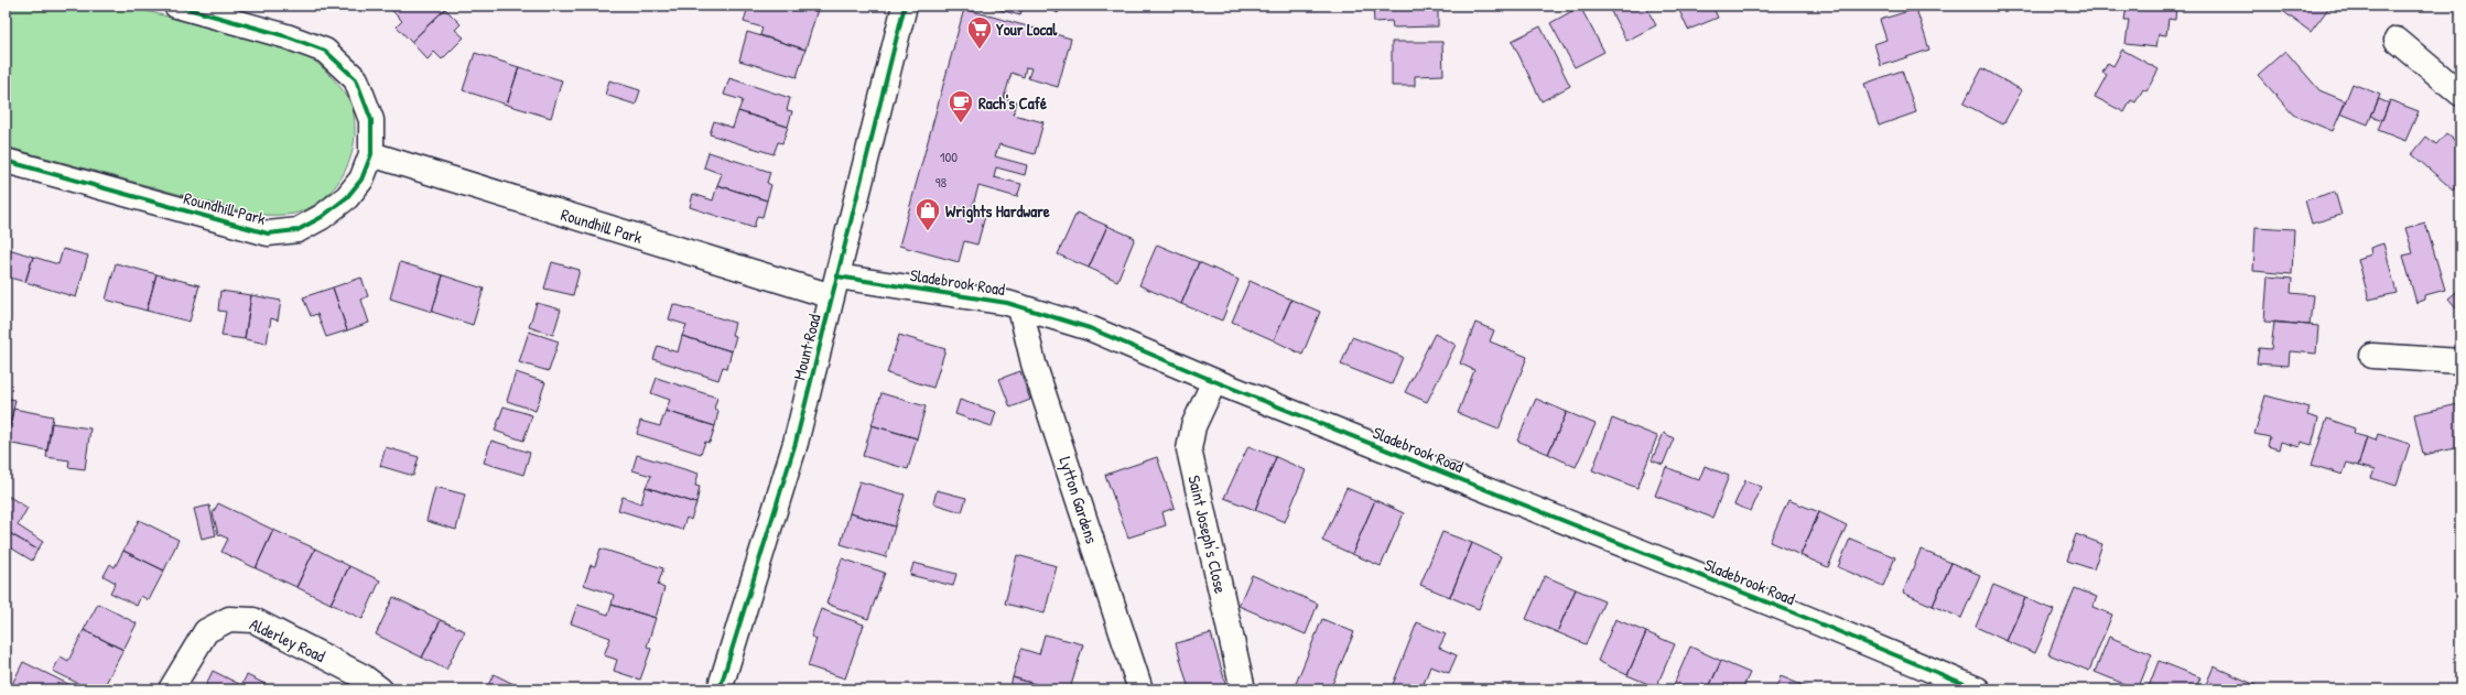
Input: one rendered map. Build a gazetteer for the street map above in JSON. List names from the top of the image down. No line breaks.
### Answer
{"streets":{"street":["Roundhill Park","Sladebrook Road","Mount Road","Lytton Gardens","Saint Joseph's Close","Alderley Road"]},"crossings":[["Roundhill Park","Sladebrook Road"],["Roundhill Park","Mount Road"],["Sladebrook Road","Mount Road"],["Sladebrook Road","Lytton Gardens"],["Sladebrook Road","Saint Joseph's Close"]],"places":{"supermarket":["Your Local"],"cafe":["Rach's Café"],"shop":["Wrights Hardware"]},"house_numbers":["100","98"]}
